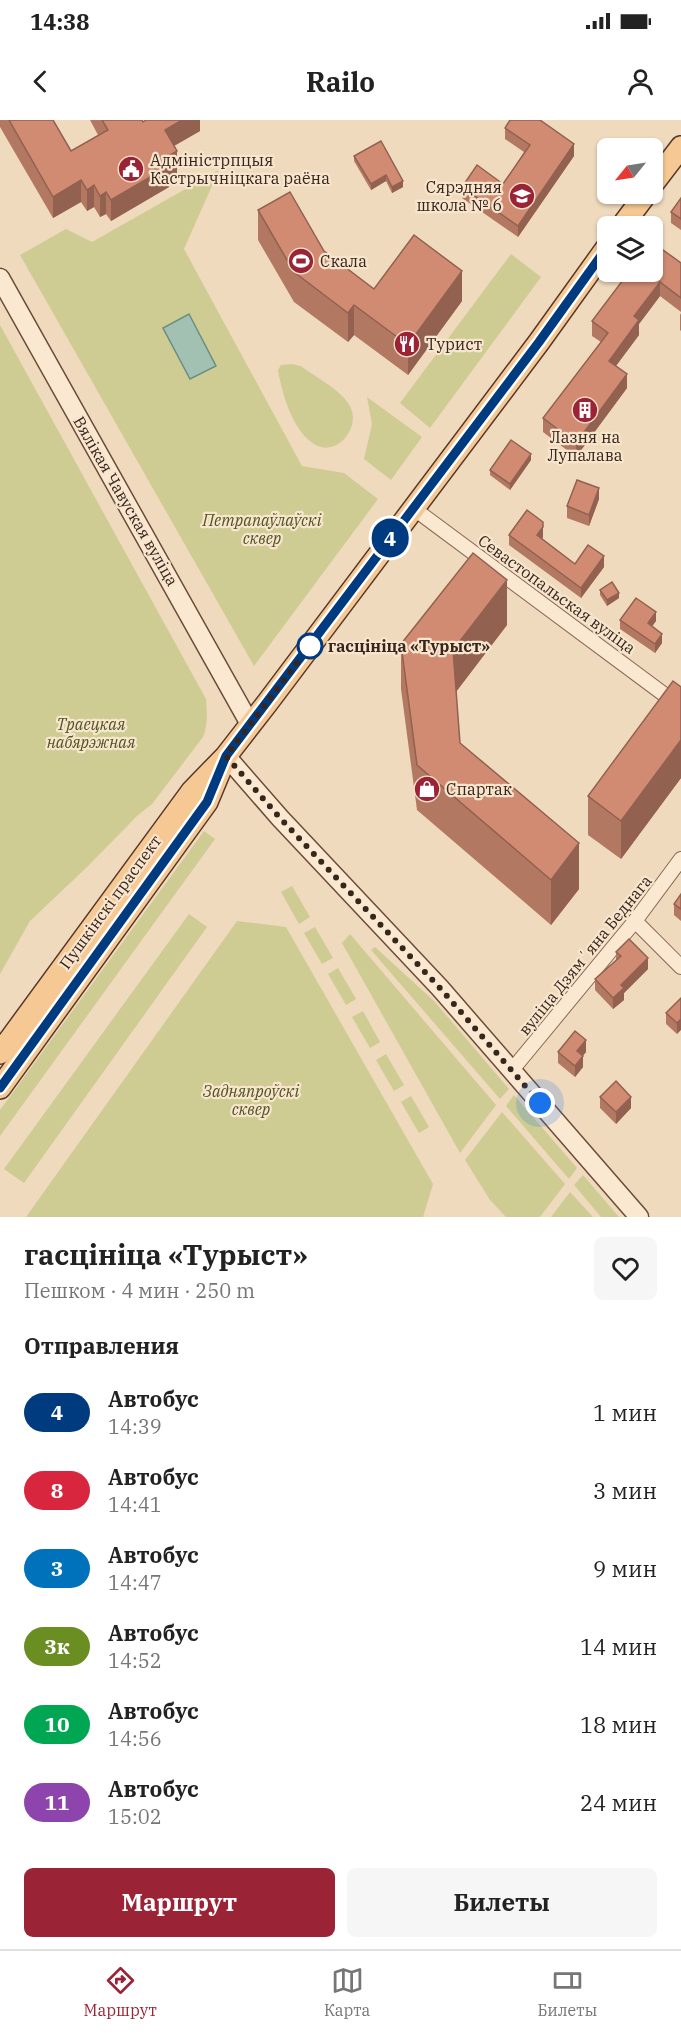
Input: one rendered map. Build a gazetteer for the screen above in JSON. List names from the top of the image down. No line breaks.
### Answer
{"streets":{"main road":["Вялікая Чавуская вуліца","Пушкінскі праспект"],"street":["Севастопальская вуліца","вуліца Дзямʼяна Беднага"]},"crossings":[["Вялікая Чавуская вуліца","Пушкінскі праспект"],["Севастопальская вуліца","Пушкінскі праспект"]],"parks":["Петрапаўлаўскі сквер","Траецкая набярэжная","Задняпроўскі сквер"],"places":{"public building":["Адміністрпцыя Кастрычніцкага раёна"],"school or university":["Сярэдняя школа № 6"],"sports":["Скала"],"restaurant":["Турист"],"building":["Лазня на Лупалава"],"other":["гасцініца «Турыст»"],"shop":["Спартак"]},"lines":["bus line 4"],"north":"bottom left","page":{"status":"14:38","header":"Railo","on_map":"4","heading":[["гасцініца «Турыст»","Пешком · 4 мин · 250 m"],"Отправления"],"list":[{"mark":"4","name":"Автобус","note":"14:39","value":"1 мин"},{"mark":"8","name":"Автобус","note":"14:41","value":"3 мин"},{"mark":"3","name":"Автобус","note":"14:47","value":"9 мин"},{"mark":"3к","name":"Автобус","note":"14:52","value":"14 мин"},{"mark":"10","name":"Автобус","note":"14:56","value":"18 мин"},{"mark":"11","name":"Автобус","note":"15:02","value":"24 мин"}],"buttons":["Маршрут","Билеты"],"tabs":["Маршрут","Карта","Билеты"]}}
